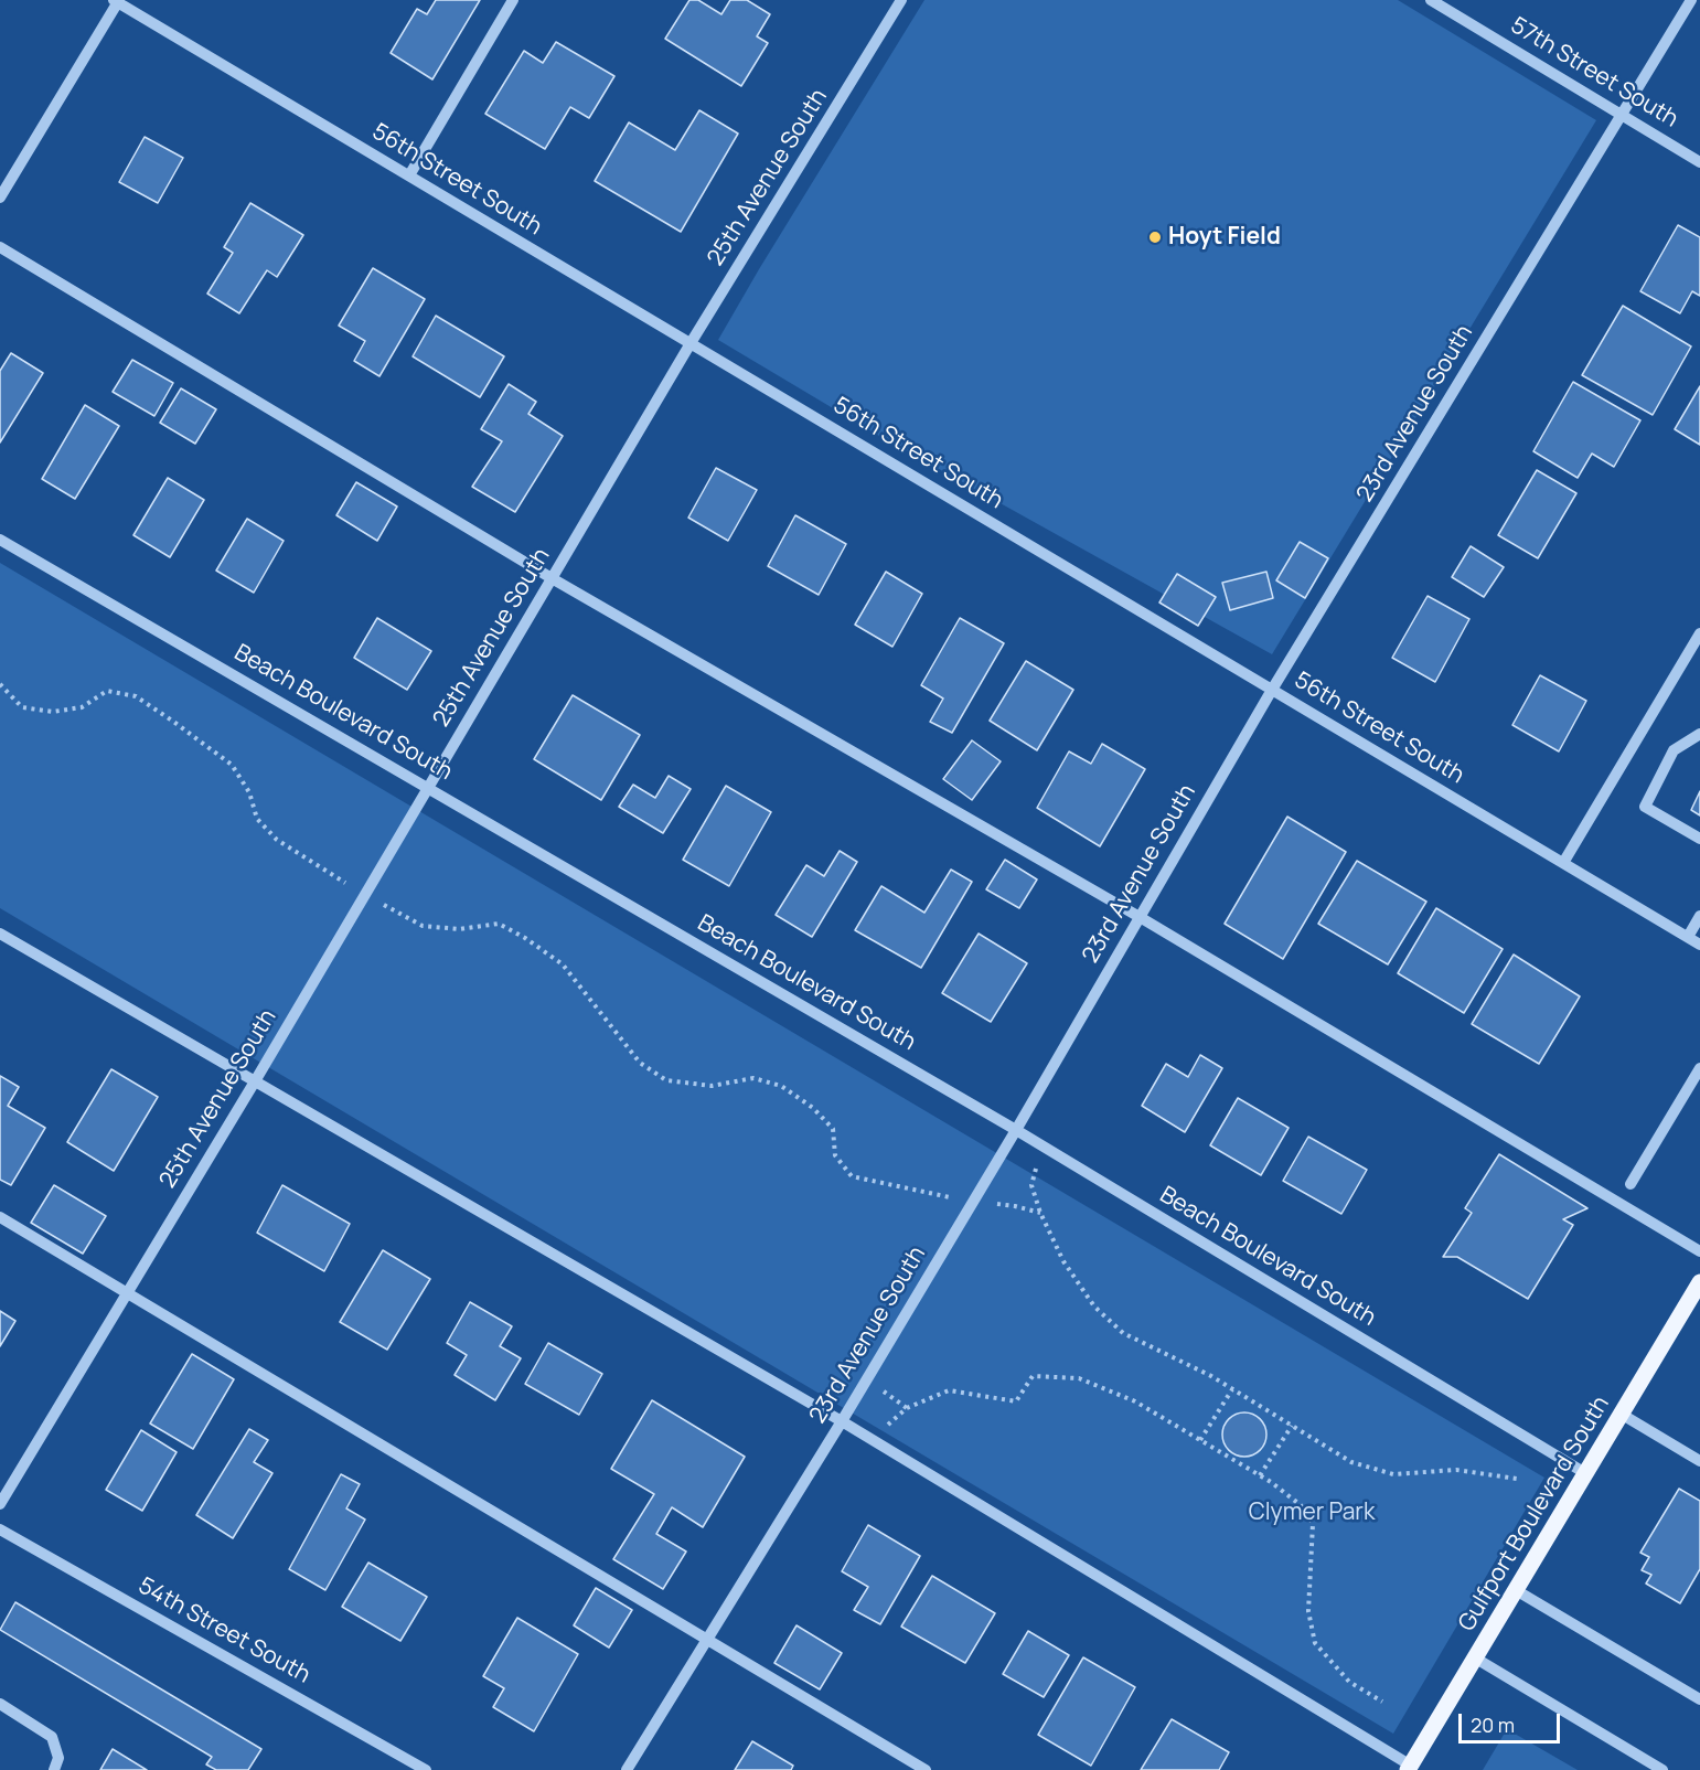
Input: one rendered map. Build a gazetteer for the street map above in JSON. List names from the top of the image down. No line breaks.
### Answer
{"streets":{"main road":["Gulfport Boulevard South"],"street":["57th Street South","25th Avenue South","56th Street South","23rd Avenue South","Beach Boulevard South","54th Street South"]},"crossings":[["57th Street South","23rd Avenue South"],["25th Avenue South","56th Street South"],["25th Avenue South","Beach Boulevard South"],["56th Street South","23rd Avenue South"],["23rd Avenue South","Beach Boulevard South"],["Beach Boulevard South","Gulfport Boulevard South"]],"parks":["Clymer Park"],"places":["Hoyt Field"],"scale_bar":"20 m"}
